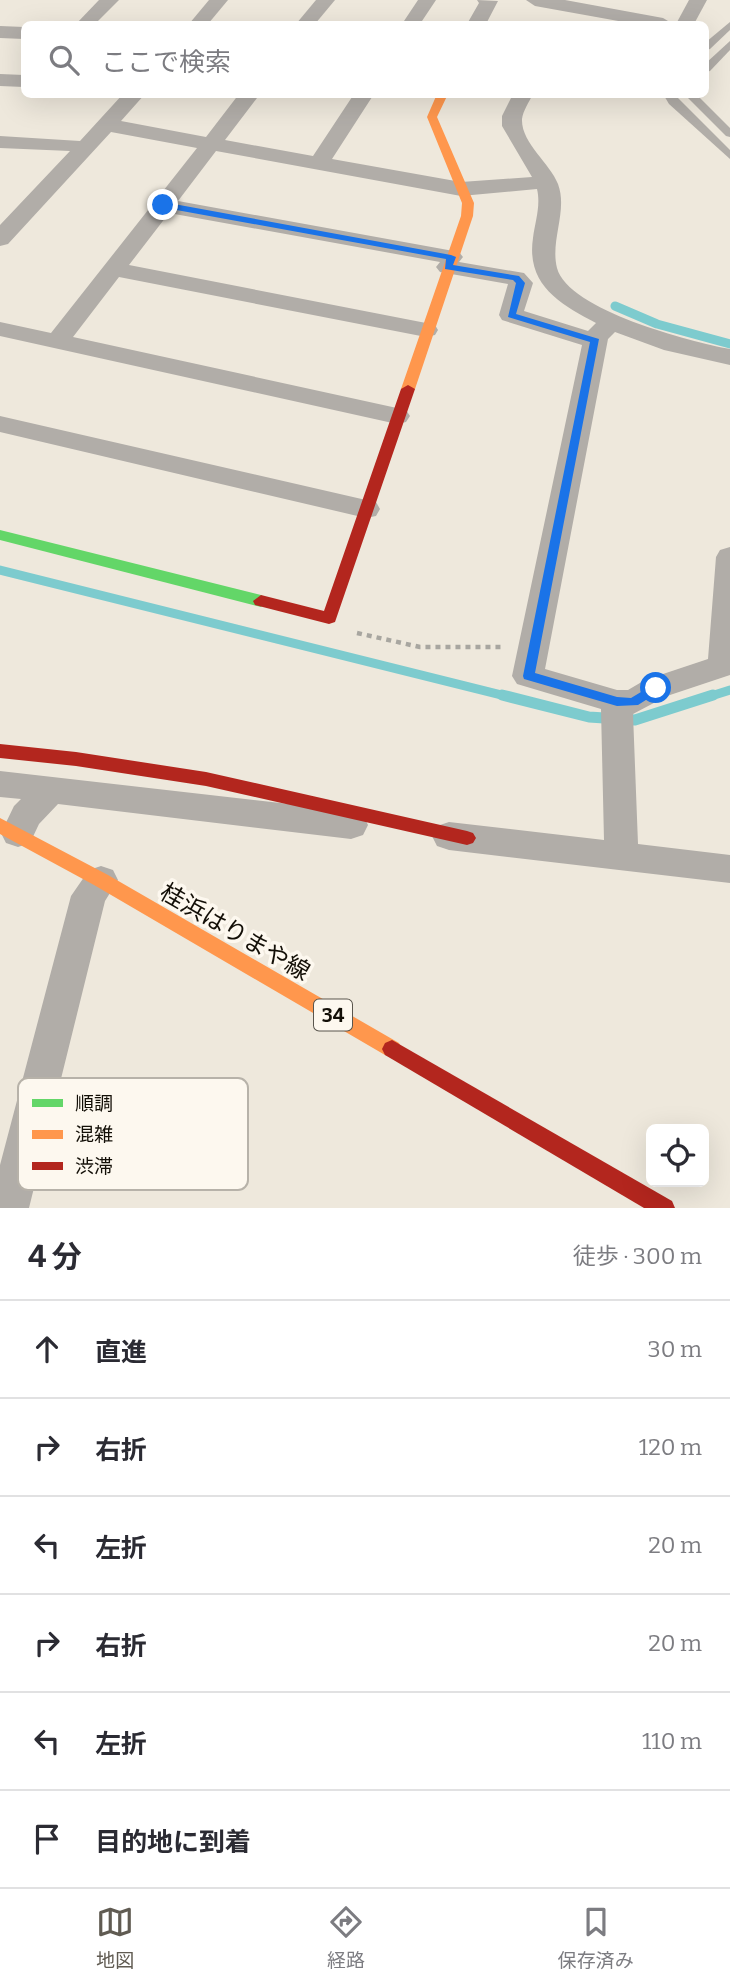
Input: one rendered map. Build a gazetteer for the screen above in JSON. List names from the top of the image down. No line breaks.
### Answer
{"streets":{"street":["桂浜はりまや線","34"]},"legend":["順調","混雑","渋滞"],"page":{"search":"ここで検索","heading":["4 分","徒歩 · 300 m"],"list":[["直進","30 m"],["右折","120 m"],["左折","20 m"],["右折","20 m"],["左折","110 m"],"目的地に到着"],"nav":["地図","経路","保存済み"]}}
